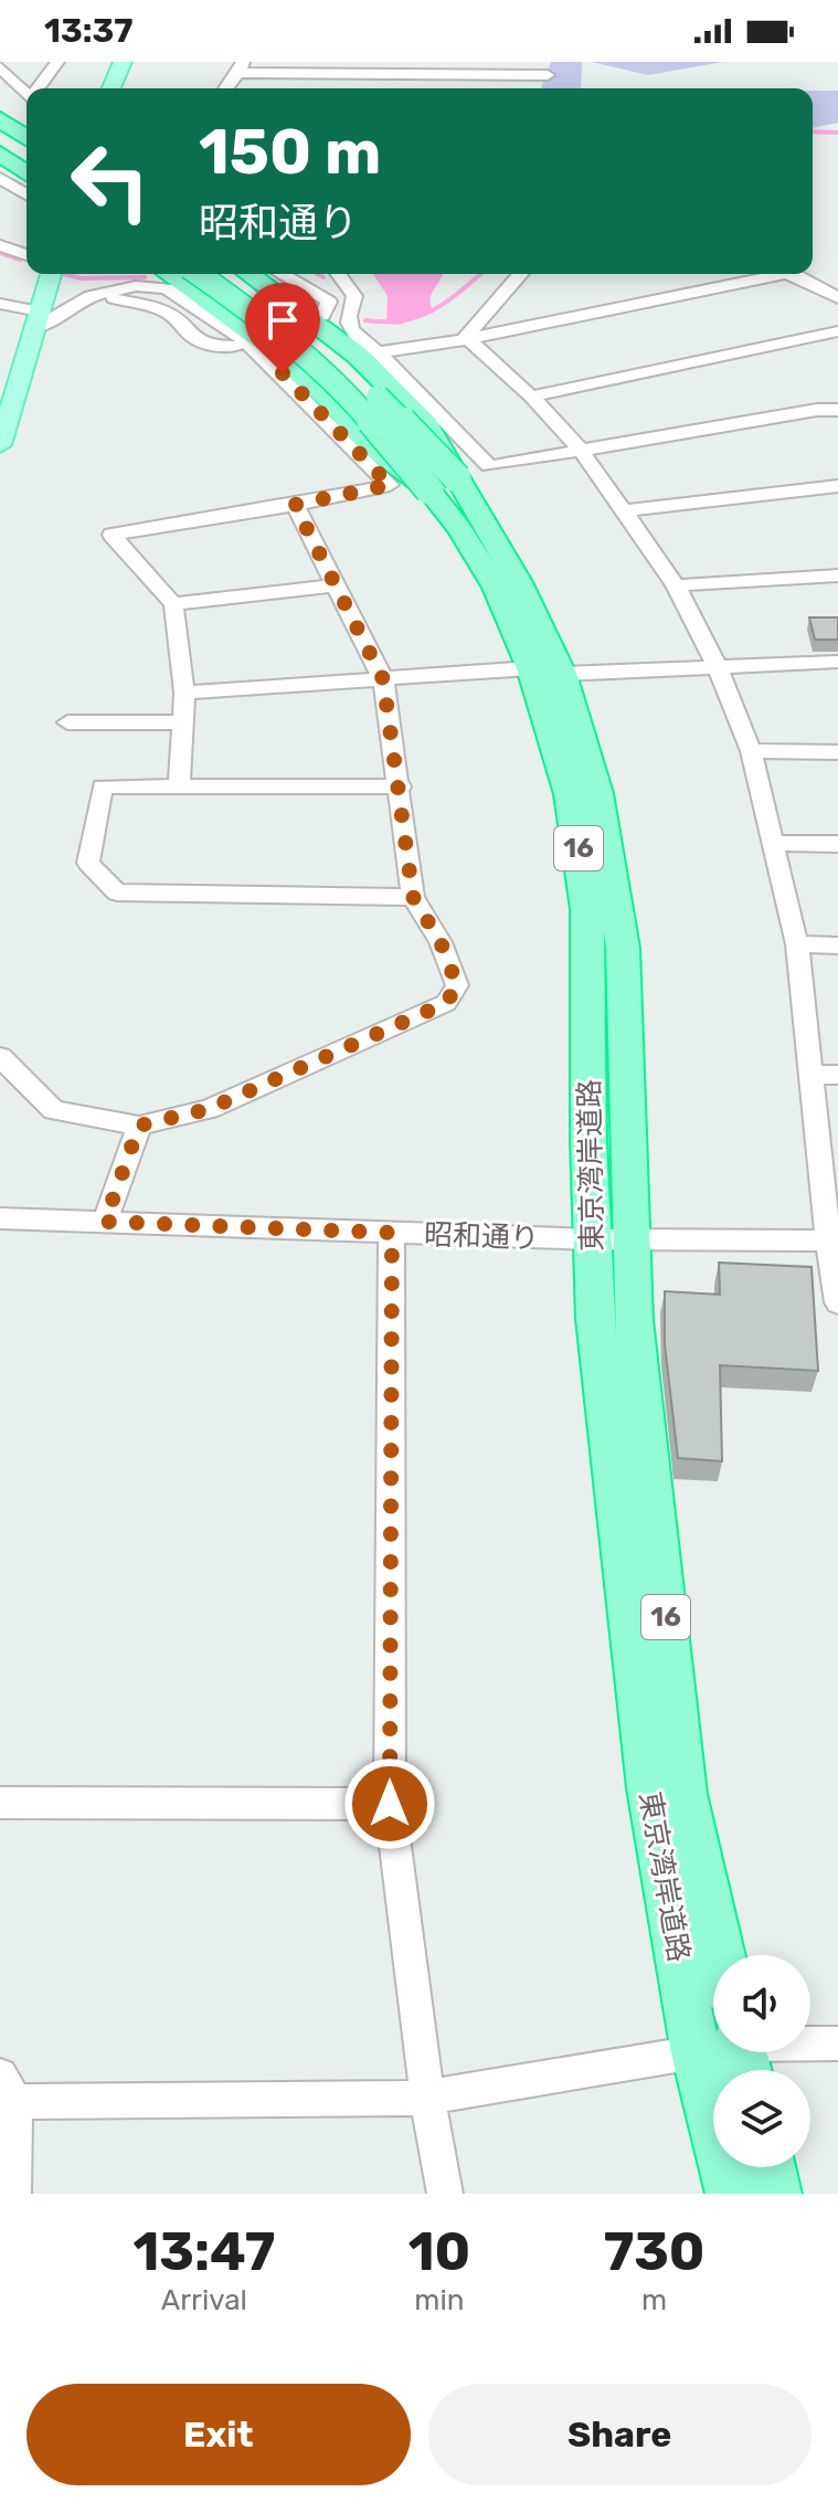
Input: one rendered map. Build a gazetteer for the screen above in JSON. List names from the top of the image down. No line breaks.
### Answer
{"streets":{"highway":["16","東京湾岸道路"],"street":["昭和通り"]},"crossings":[["16","東京湾岸道路"],["東京湾岸道路","昭和通り"]],"page":{"status":"13:37","turn":["150 m","昭和通り"],"eta":["13:47","Arrival","10","min","730","m"],"buttons":["Exit","Share"]}}
